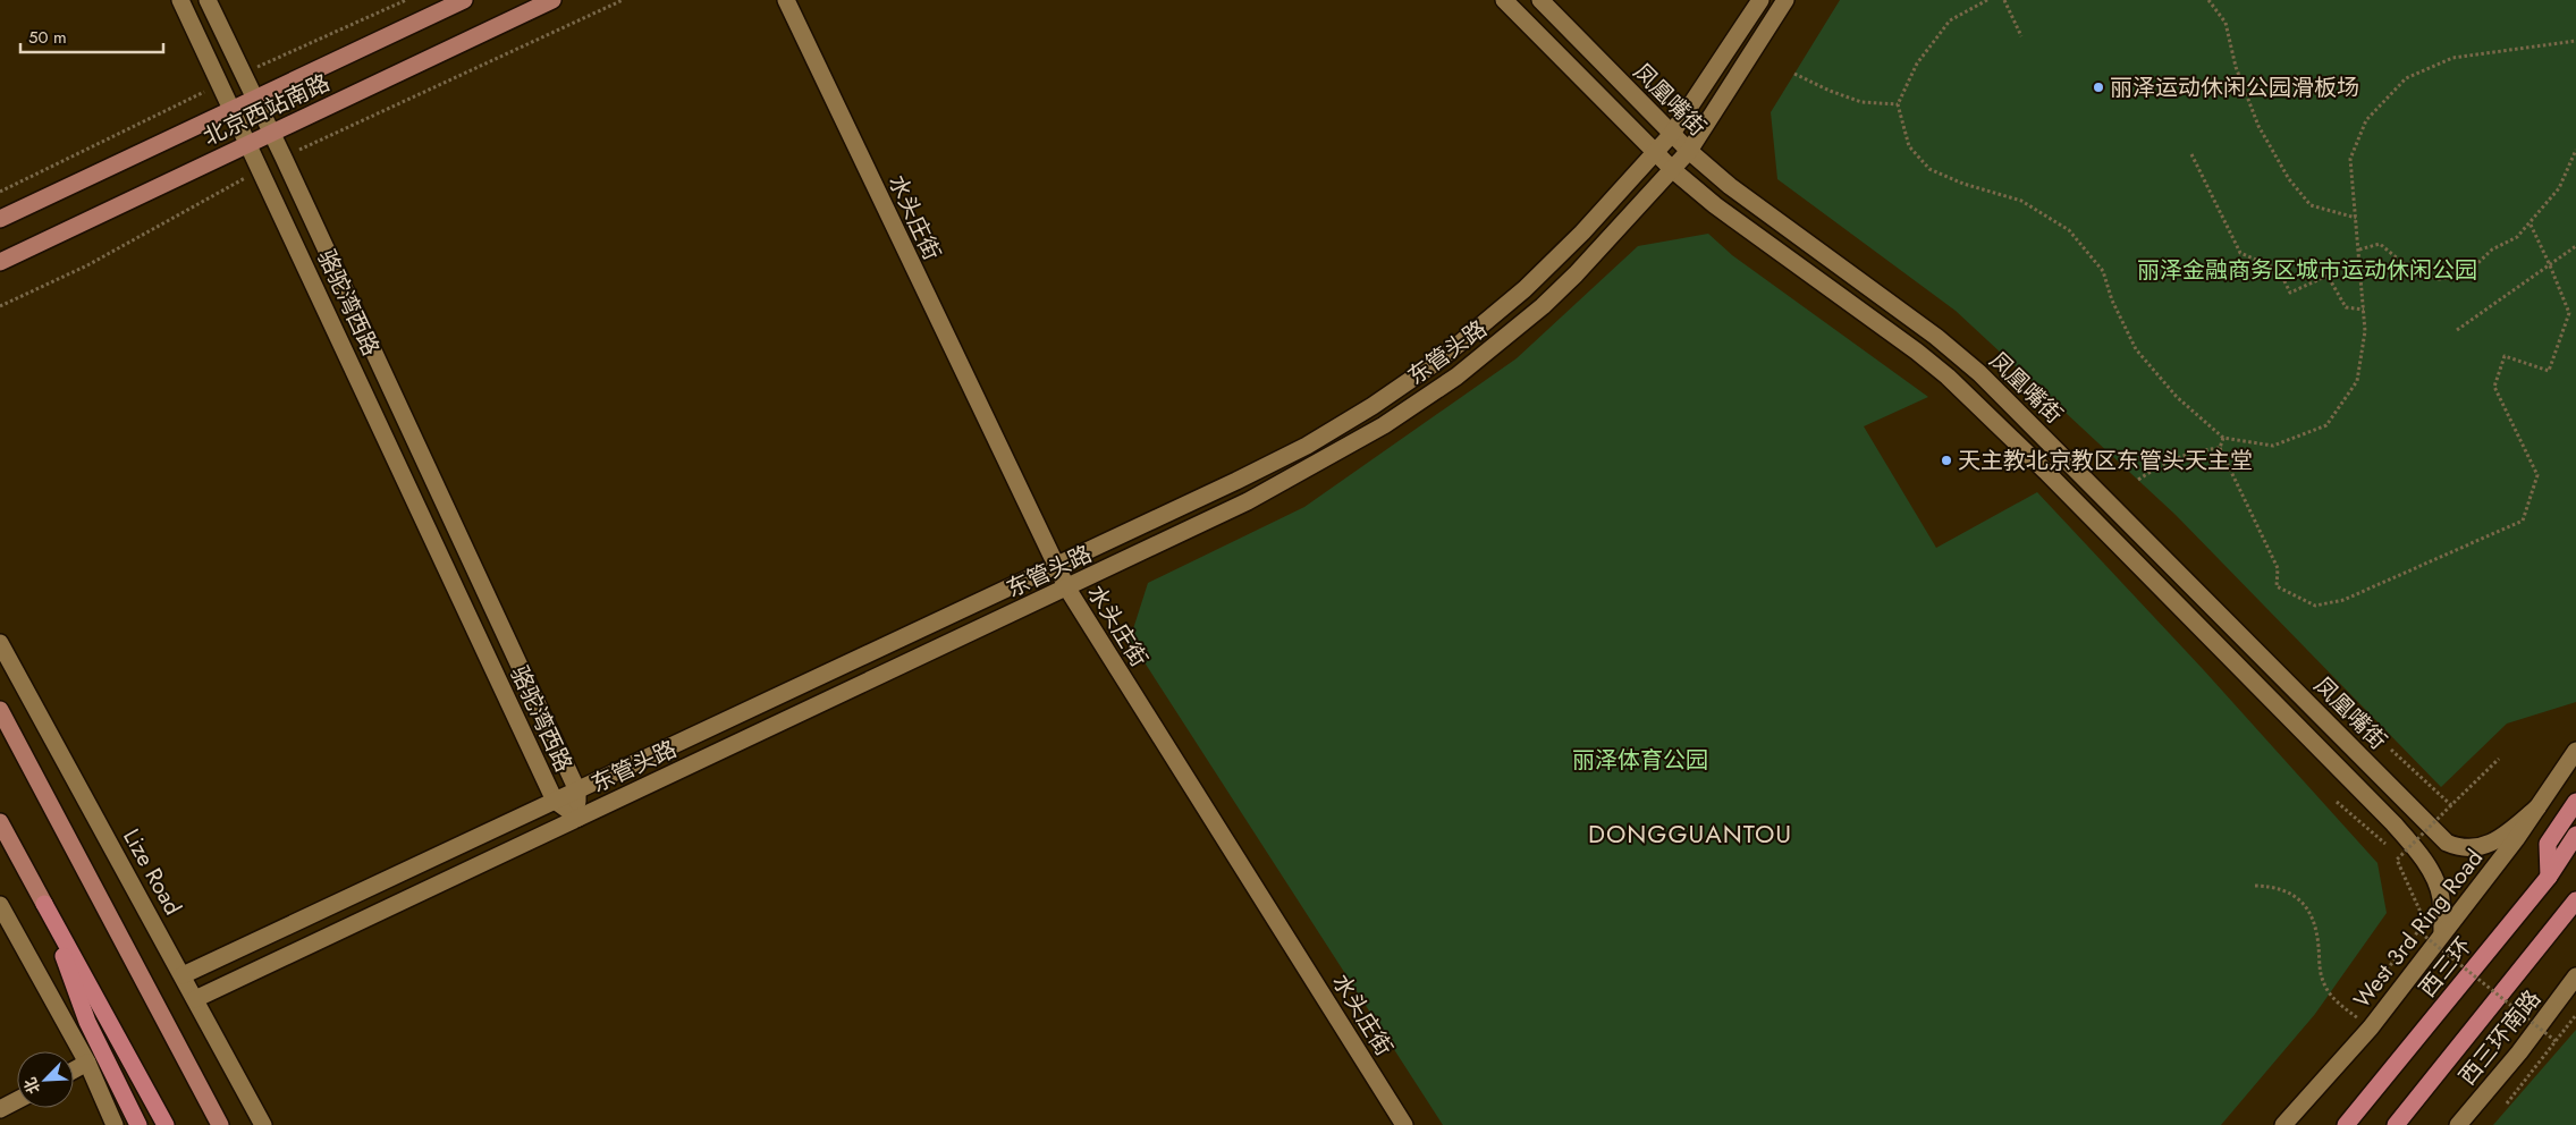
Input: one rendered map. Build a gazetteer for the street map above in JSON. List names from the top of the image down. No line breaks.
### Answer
{"streets":{"highway":["西三环"],"main road":["北京西站南路"],"street":["凤凰嘴街","水头庄街","骆驼湾西路","东管头路","Lize Road","West 3rd Ring Road","西三环南路"]},"crossings":[["凤凰嘴街","东管头路"],["凤凰嘴街","West 3rd Ring Road"],["北京西站南路","骆驼湾西路"],["水头庄街","东管头路"],["骆驼湾西路","东管头路"],["东管头路","Lize Road"]],"districts":["DONGGUANTOU"],"parks":["丽泽金融商务区城市运动休闲公园","丽泽体育公园"],"places":["丽泽运动休闲公园滑板场","天主教北京教区东管头天主堂"],"scale_bar":"50 m","north":"bottom left"}
